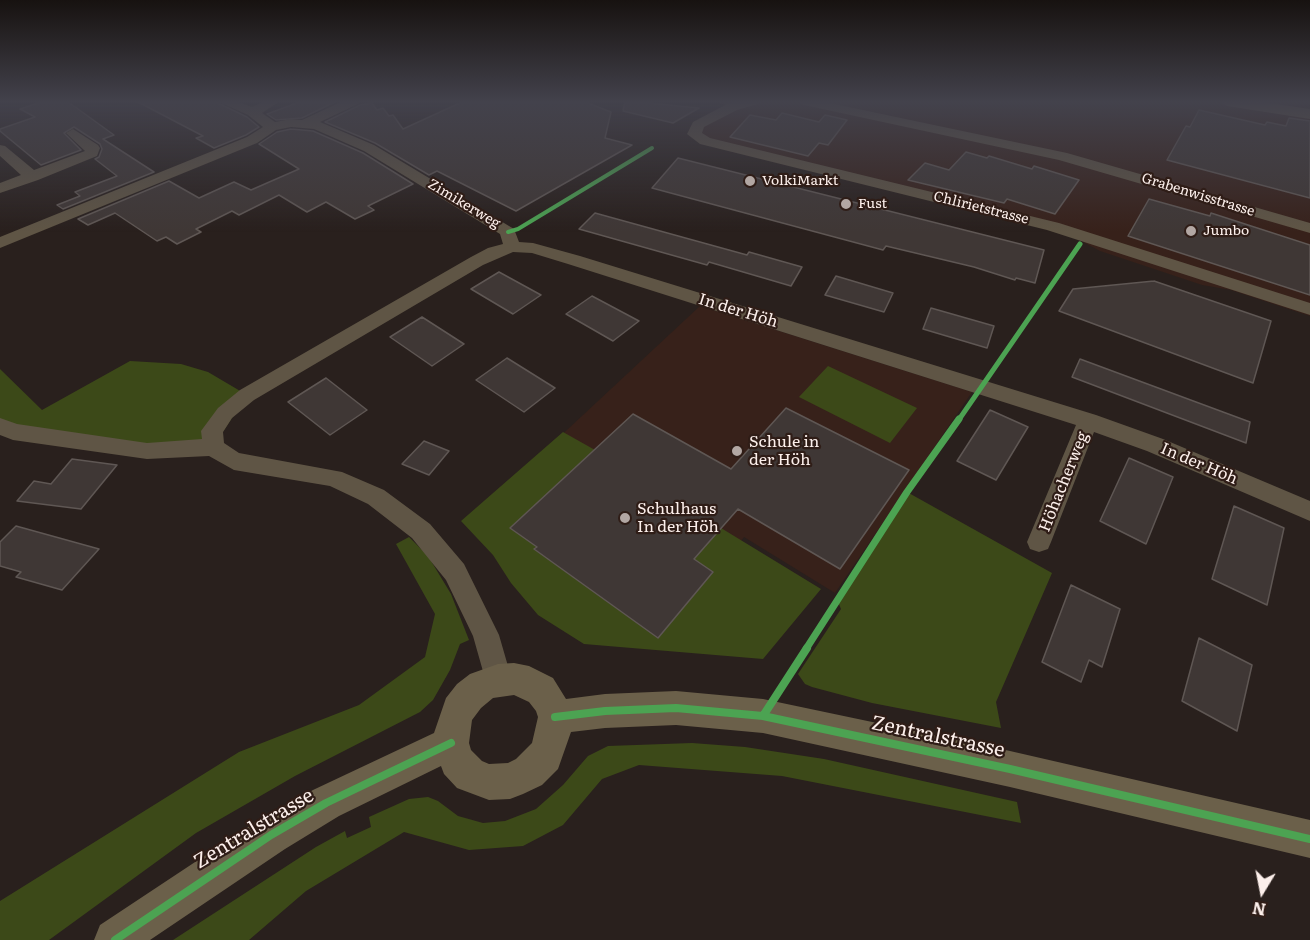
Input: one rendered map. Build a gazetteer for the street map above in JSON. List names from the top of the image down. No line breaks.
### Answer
{"streets":{"main road":["Zentralstrasse"],"street":["Grabenwisstrasse","Zimikerweg","Chlirietstrasse","In der Höh","Höhacherweg"]},"crossings":[["Zimikerweg","In der Höh"],["In der Höh","Höhacherweg"]],"places":["VolkiMarkt","Fust","Jumbo","Schule in der Höh","Schulhaus In der Höh"],"north":"bottom"}
